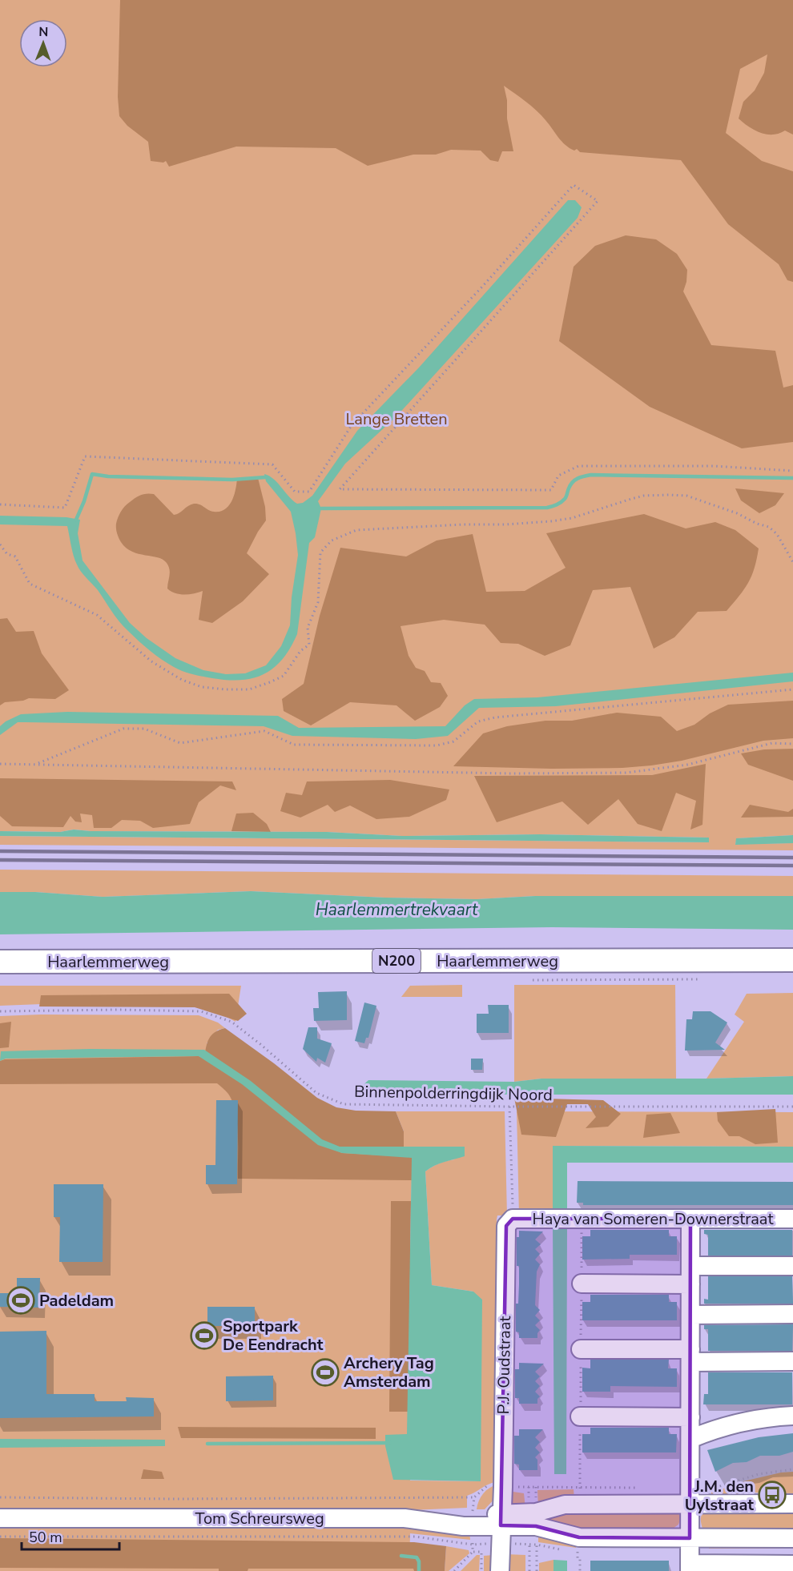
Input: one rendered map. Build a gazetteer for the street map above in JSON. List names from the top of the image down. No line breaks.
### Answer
{"streets":{"main road":["N200","Haarlemmerweg"],"street":["Haya van Someren-Downerstraat","P.J. Oudstraat","Tom Schreursweg"],"path":["Binnenpolderringdijk Noord"]},"crossings":[["Haya van Someren-Downerstraat","P.J. Oudstraat"],["P.J. Oudstraat","Tom Schreursweg"]],"water":["Haarlemmertrekvaart"],"parks":["Lange Bretten"],"places":{"sports":["Padeldam","Sportpark De Eendracht","Archery Tag Amsterdam"],"bus stop":["J.M. den Uylstraat"]},"scale_bar":"50 m","north":"top"}
